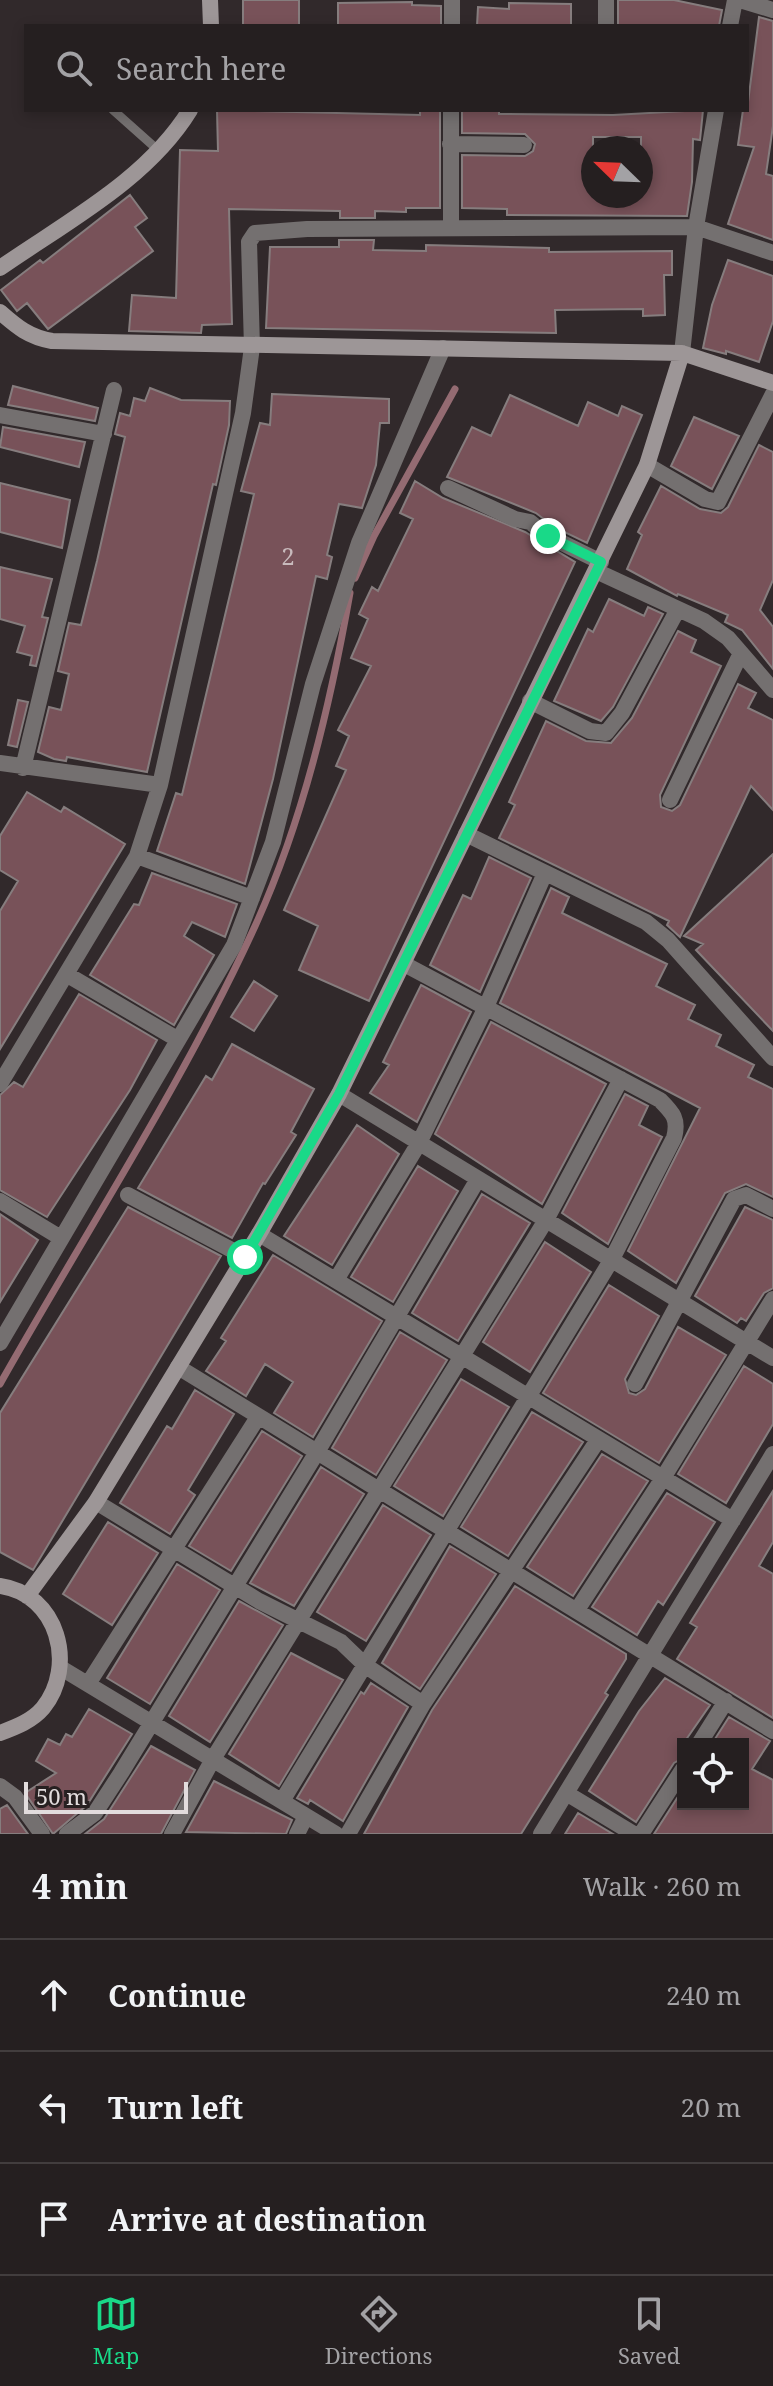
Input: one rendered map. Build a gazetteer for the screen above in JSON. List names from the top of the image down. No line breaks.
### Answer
{"house_numbers":["2"],"scale_bar":"50 m","north":"top left","page":{"search":"Search here","scale":"50 m","heading":["4 min","Walk · 260 m"],"list":[["Continue","240 m"],["Turn left","20 m"],"Arrive at destination"],"nav":["Map","Directions","Saved"]}}
